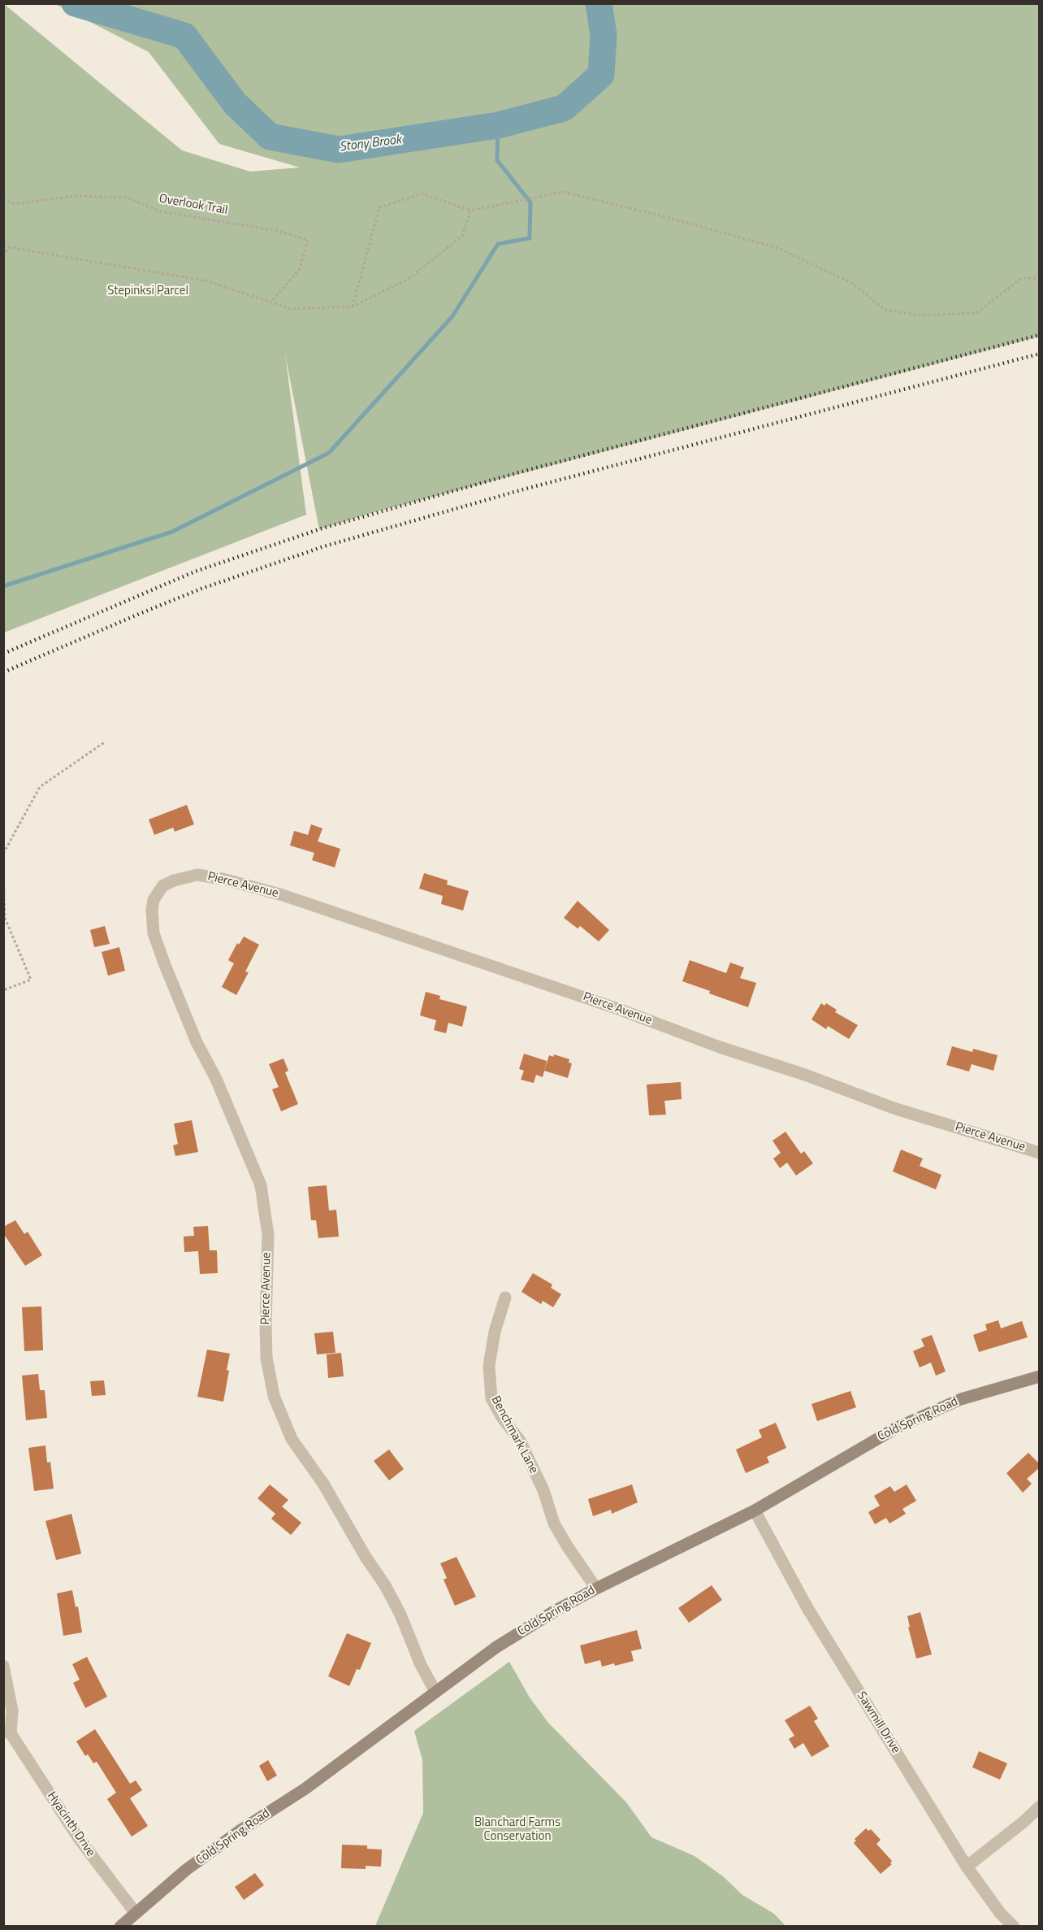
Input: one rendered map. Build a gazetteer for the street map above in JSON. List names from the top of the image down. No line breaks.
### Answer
{"streets":{"street":["Pierce Avenue","Cold Spring Road","Benchmark Lane","Sawmill Drive","Hyacinth Drive"],"path":["Overlook Trail"]},"crossings":[["Pierce Avenue","Cold Spring Road"],["Cold Spring Road","Benchmark Lane"],["Cold Spring Road","Sawmill Drive"],["Cold Spring Road","Hyacinth Drive"]],"water":["Stony Brook"],"parks":["Stepinksi Parcel","Blanchard Farms Conservation"]}
